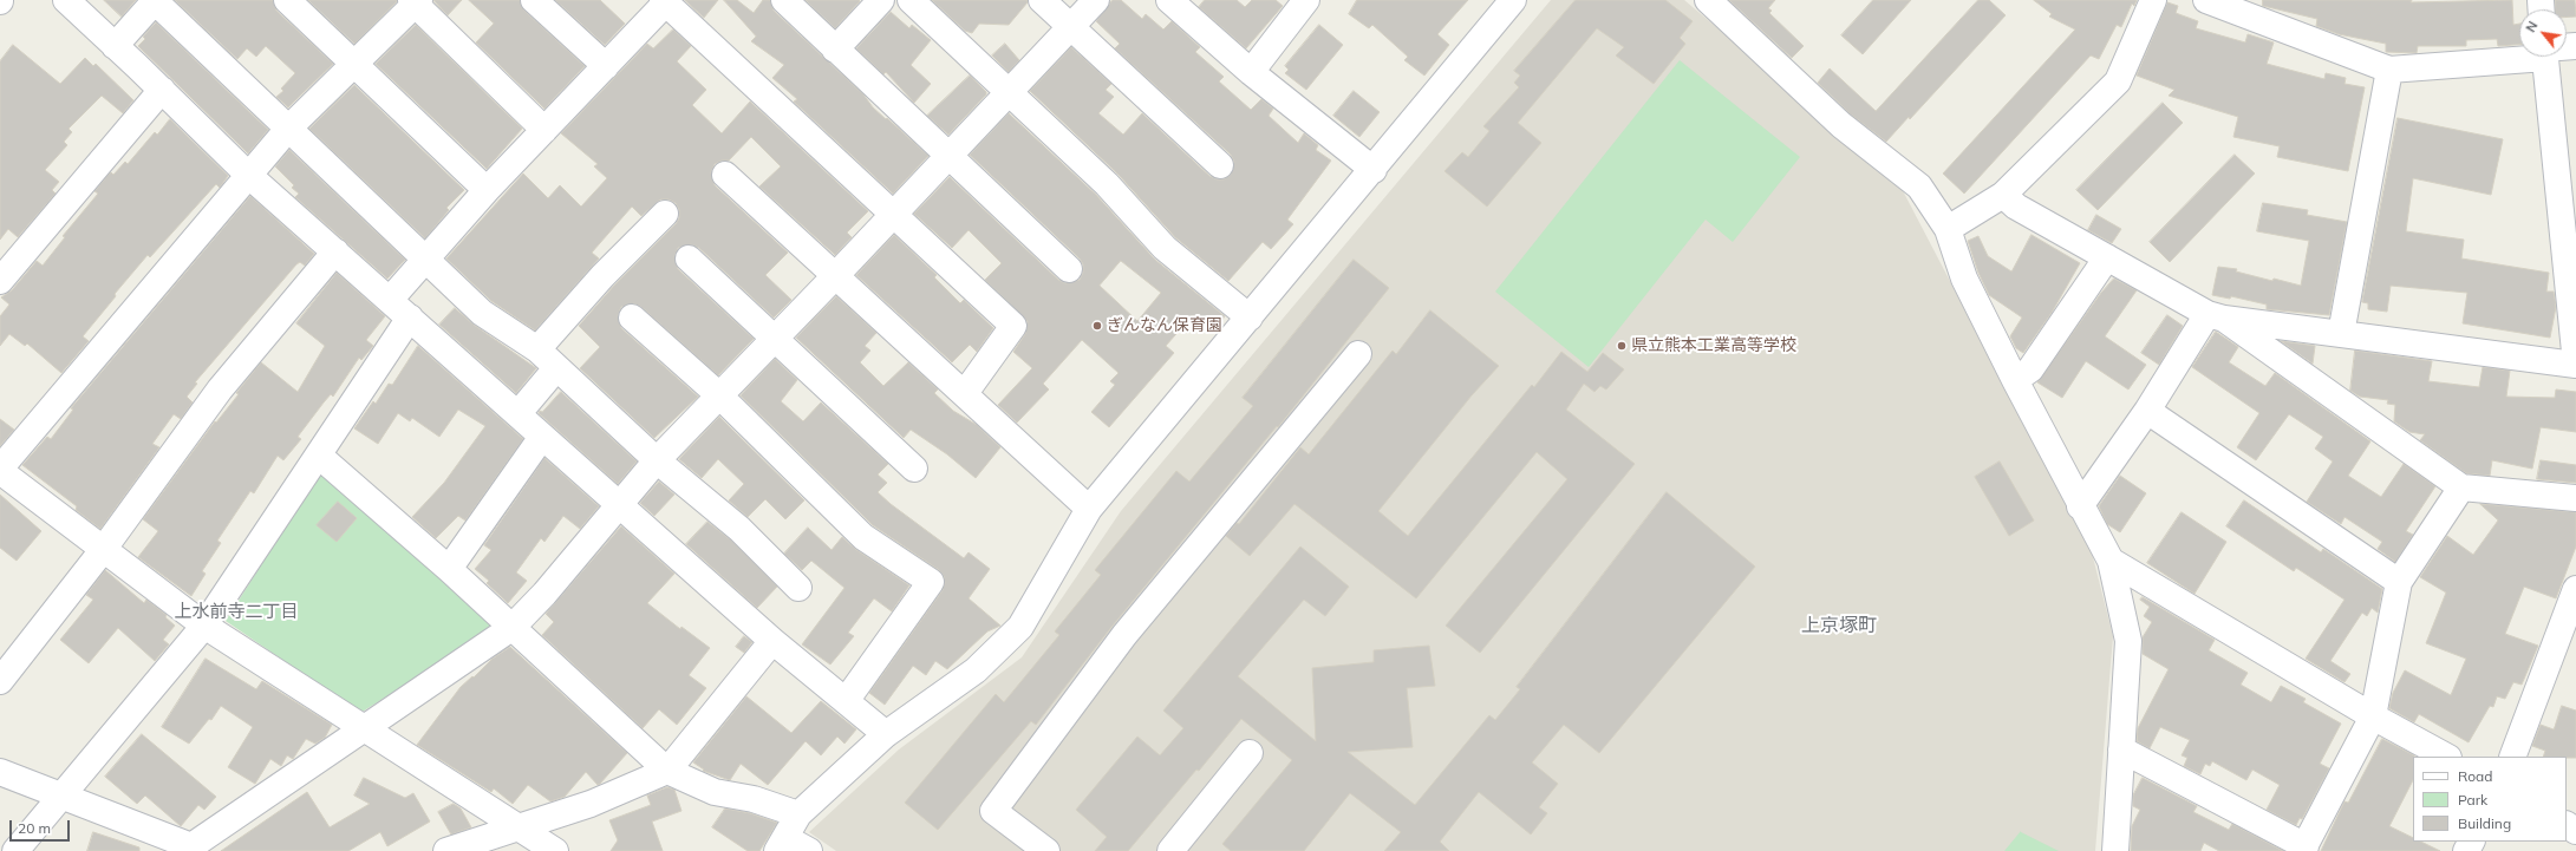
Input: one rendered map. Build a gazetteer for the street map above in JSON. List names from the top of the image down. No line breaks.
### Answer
{"districts":["上水前寺二丁目","上京塚町"],"places":["ぎんなん保育園","県立熊本工業高等学校"],"legend":["Road","Park","Building"],"scale_bar":"20 m","north":"top left"}
